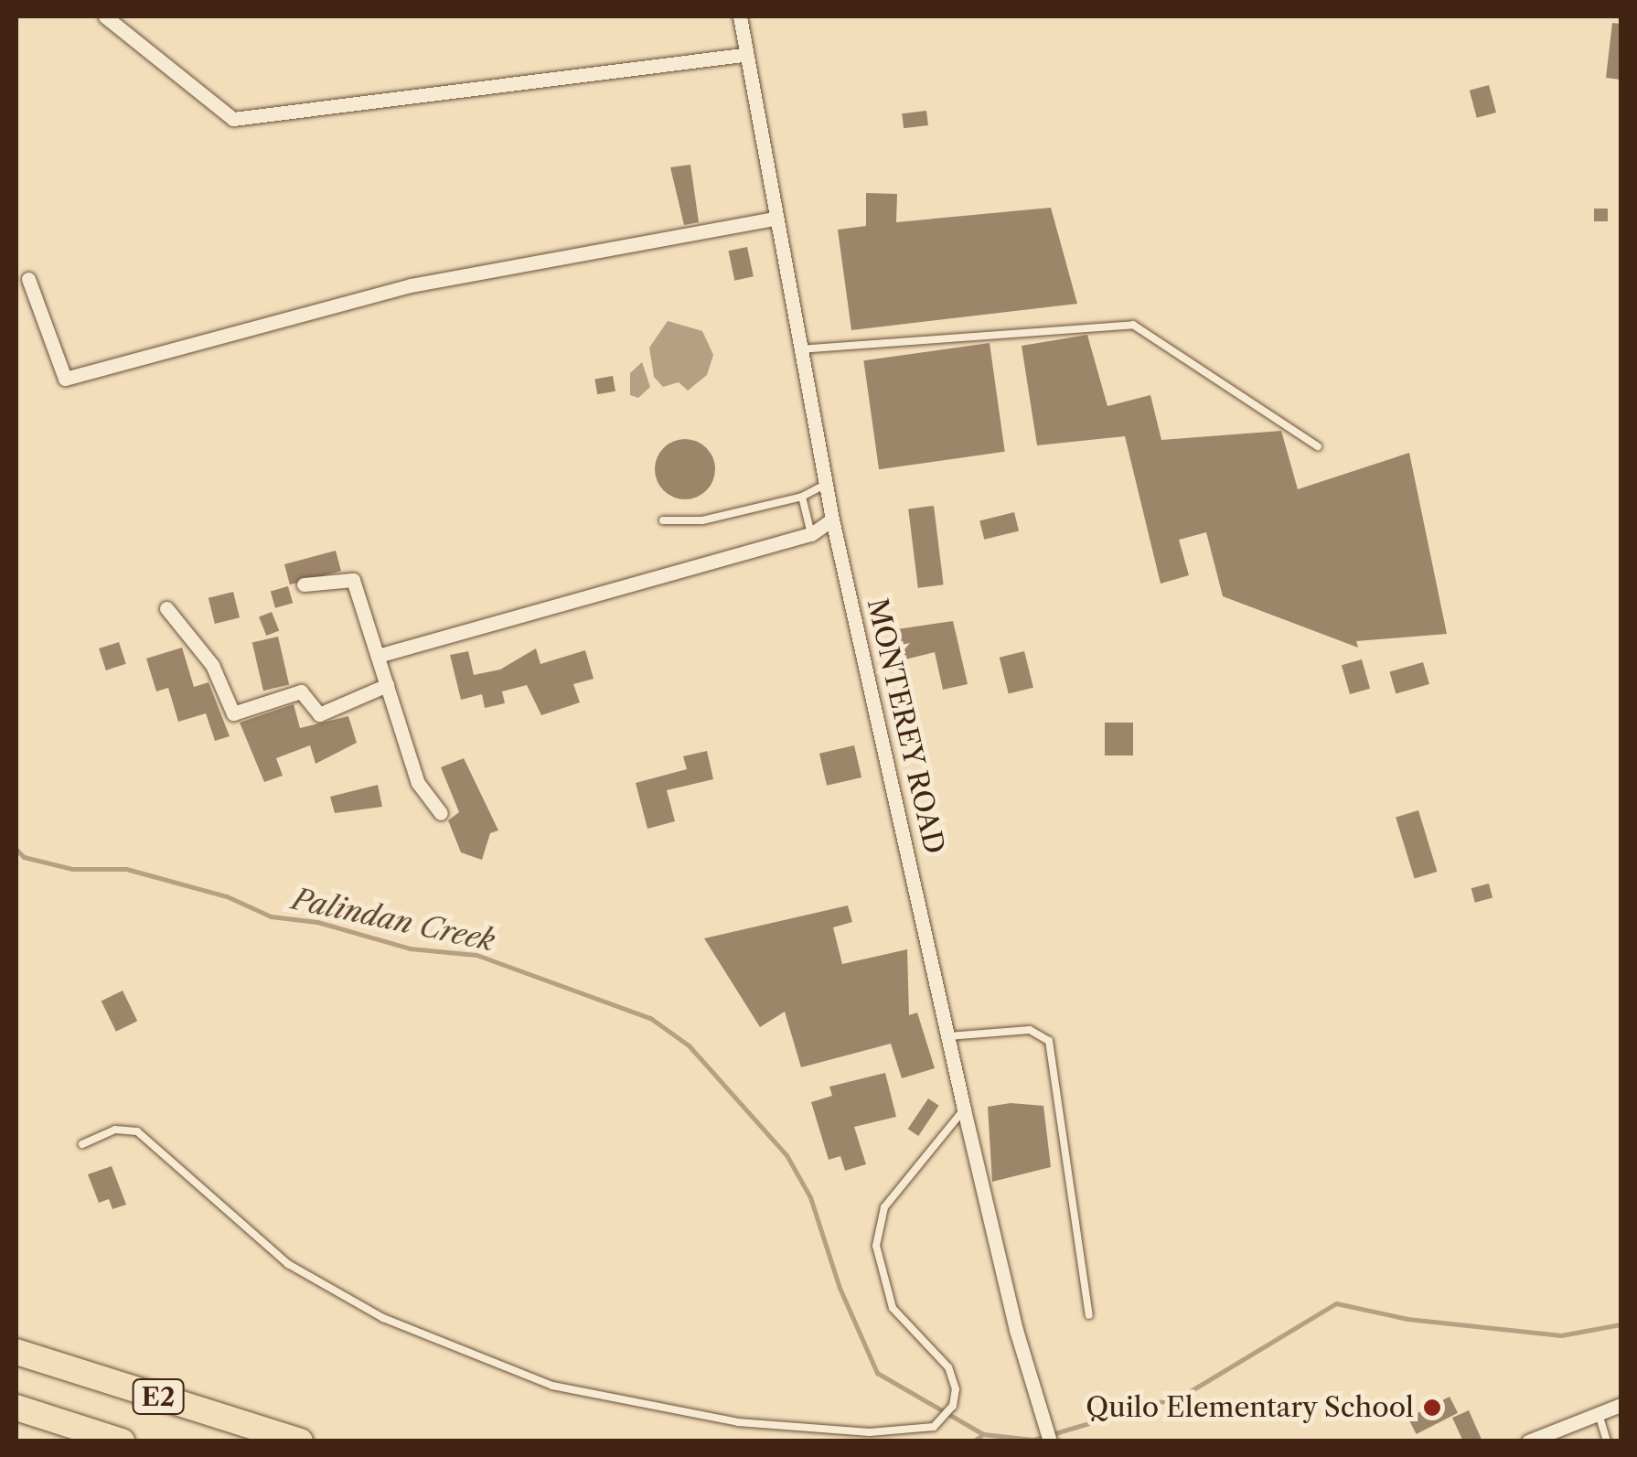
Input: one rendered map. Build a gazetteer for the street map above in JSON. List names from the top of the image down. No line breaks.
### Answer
{"streets":{"highway":["E2"],"street":["MONTEREY ROAD"]},"water":["Palindan Creek"],"places":["Quilo Elementary School"]}
